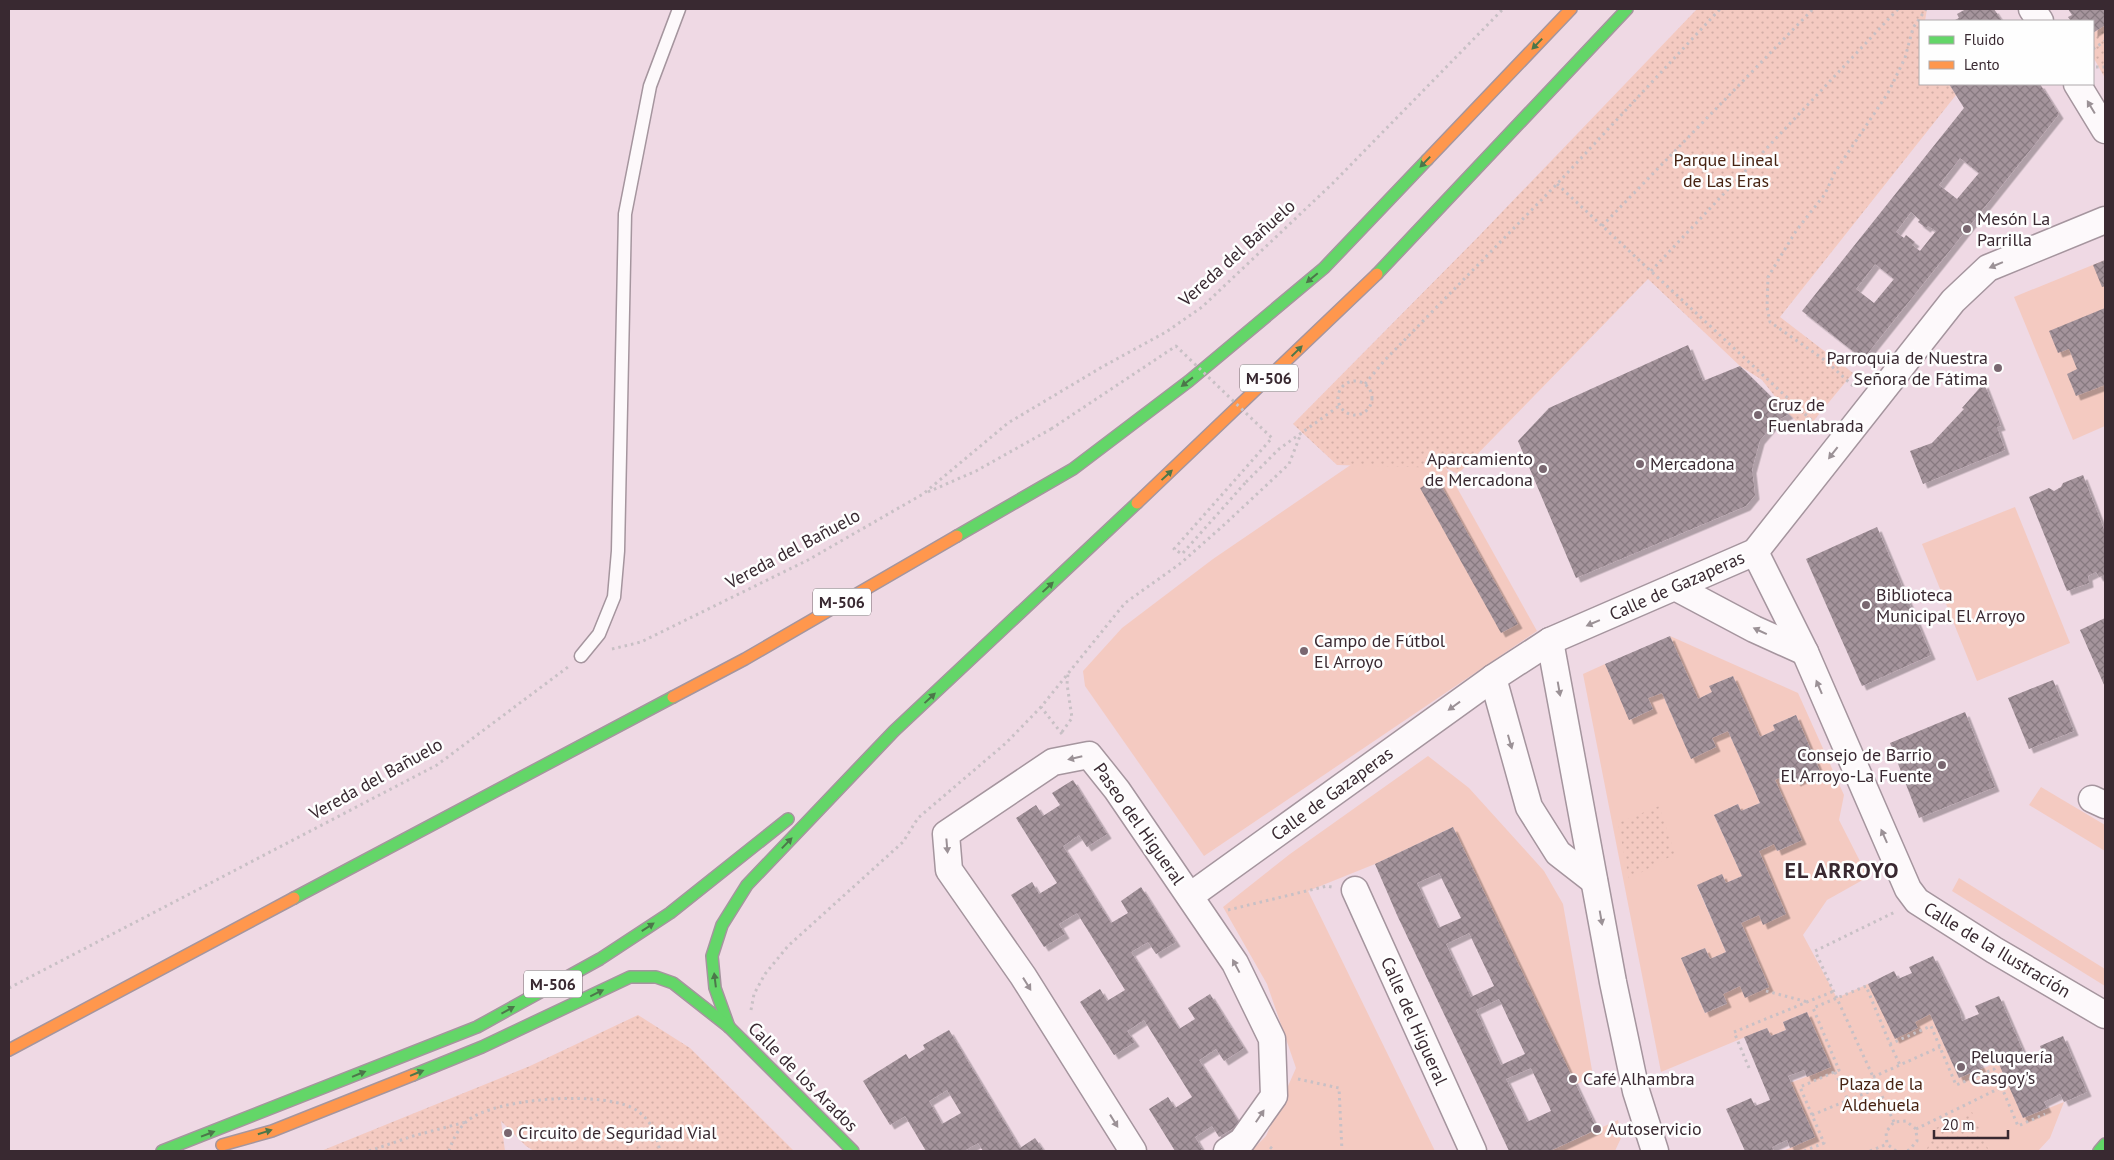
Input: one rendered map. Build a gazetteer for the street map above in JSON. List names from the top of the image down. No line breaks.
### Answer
{"streets":{"main road":["M-506","Calle de los Arados"],"street":["Calle de Gazaperas","Paseo del Higueral","Calle de la Ilustración","Calle del Higueral"],"path":["Vereda del Bañuelo"]},"crossings":[["Calle de Gazaperas","Paseo del Higueral"],["Calle de Gazaperas","Calle de la Ilustración"]],"one_way":["Calle de Gazaperas","Calle de la Ilustración"],"districts":["EL ARROYO"],"parks":["Parque Lineal de Las Eras","Plaza de la Aldehuela"],"places":["Mesón La Parrilla","Parroquia de Nuestra Señora de Fátima","Cruz de Fuenlabrada","Mercadona","Aparcamiento de Mercadona","Biblioteca Municipal El Arroyo","Campo de Fútbol El Arroyo","Consejo de Barrio El Arroyo-La Fuente","Peluquería Casgoy's","Café Alhambra","Autoservicio","Circuito de Seguridad Vial"],"legend":["Fluido","Lento"],"scale_bar":"20 m"}
